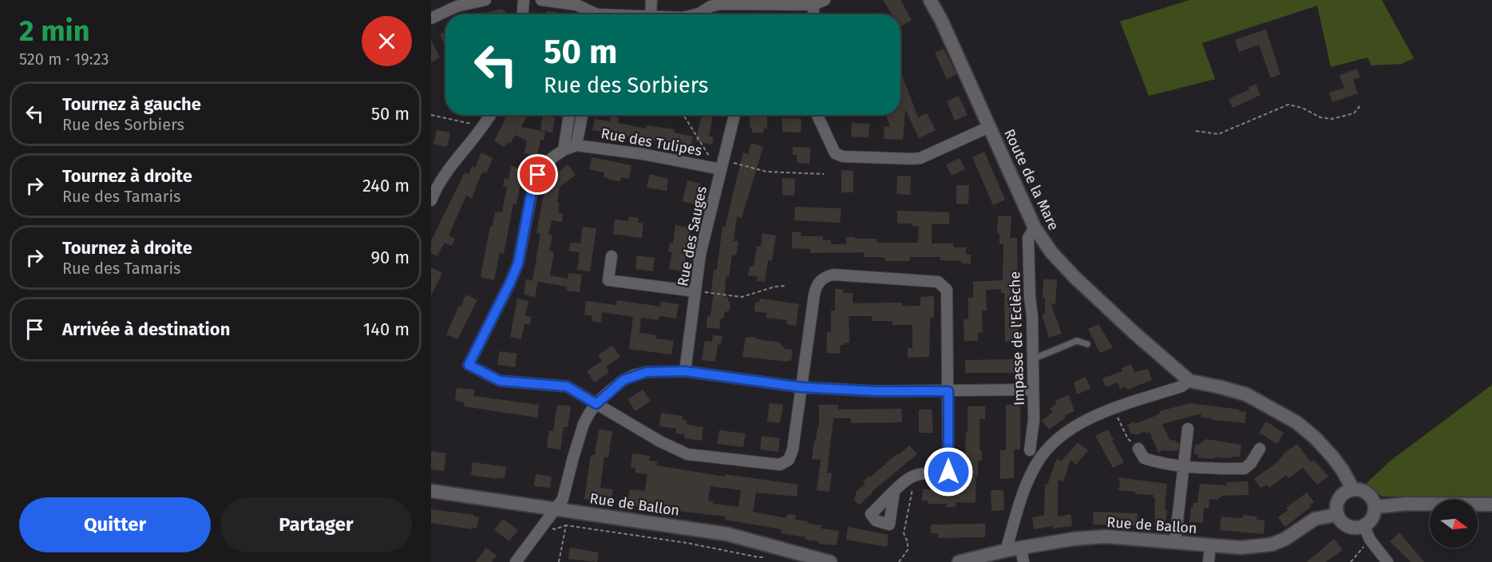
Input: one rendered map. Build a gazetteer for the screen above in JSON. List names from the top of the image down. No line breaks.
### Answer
{"streets":{"street":["Rue des Tulipes","Route de la Mare","Rue des Sauges","Impasse de l'Eclèche","Rue de Ballon"]},"crossings":[["Rue des Tulipes","Rue des Sauges"],["Route de la Mare","Impasse de l'Eclèche"]],"north":"right","page":{"heading":["2 min","520 m · 19:23"],"turn":["50 m","Rue des Sorbiers"],"list":[{"name":"Tournez à gauche","note":"Rue des Sorbiers","value":"50 m"},{"name":"Tournez à droite","note":"Rue des Tamaris","value":"240 m"},{"name":"Tournez à droite","note":"Rue des Tamaris","value":"90 m"},{"name":"Arrivée à destination","value":"140 m"}],"buttons":["Quitter","Partager"]}}
